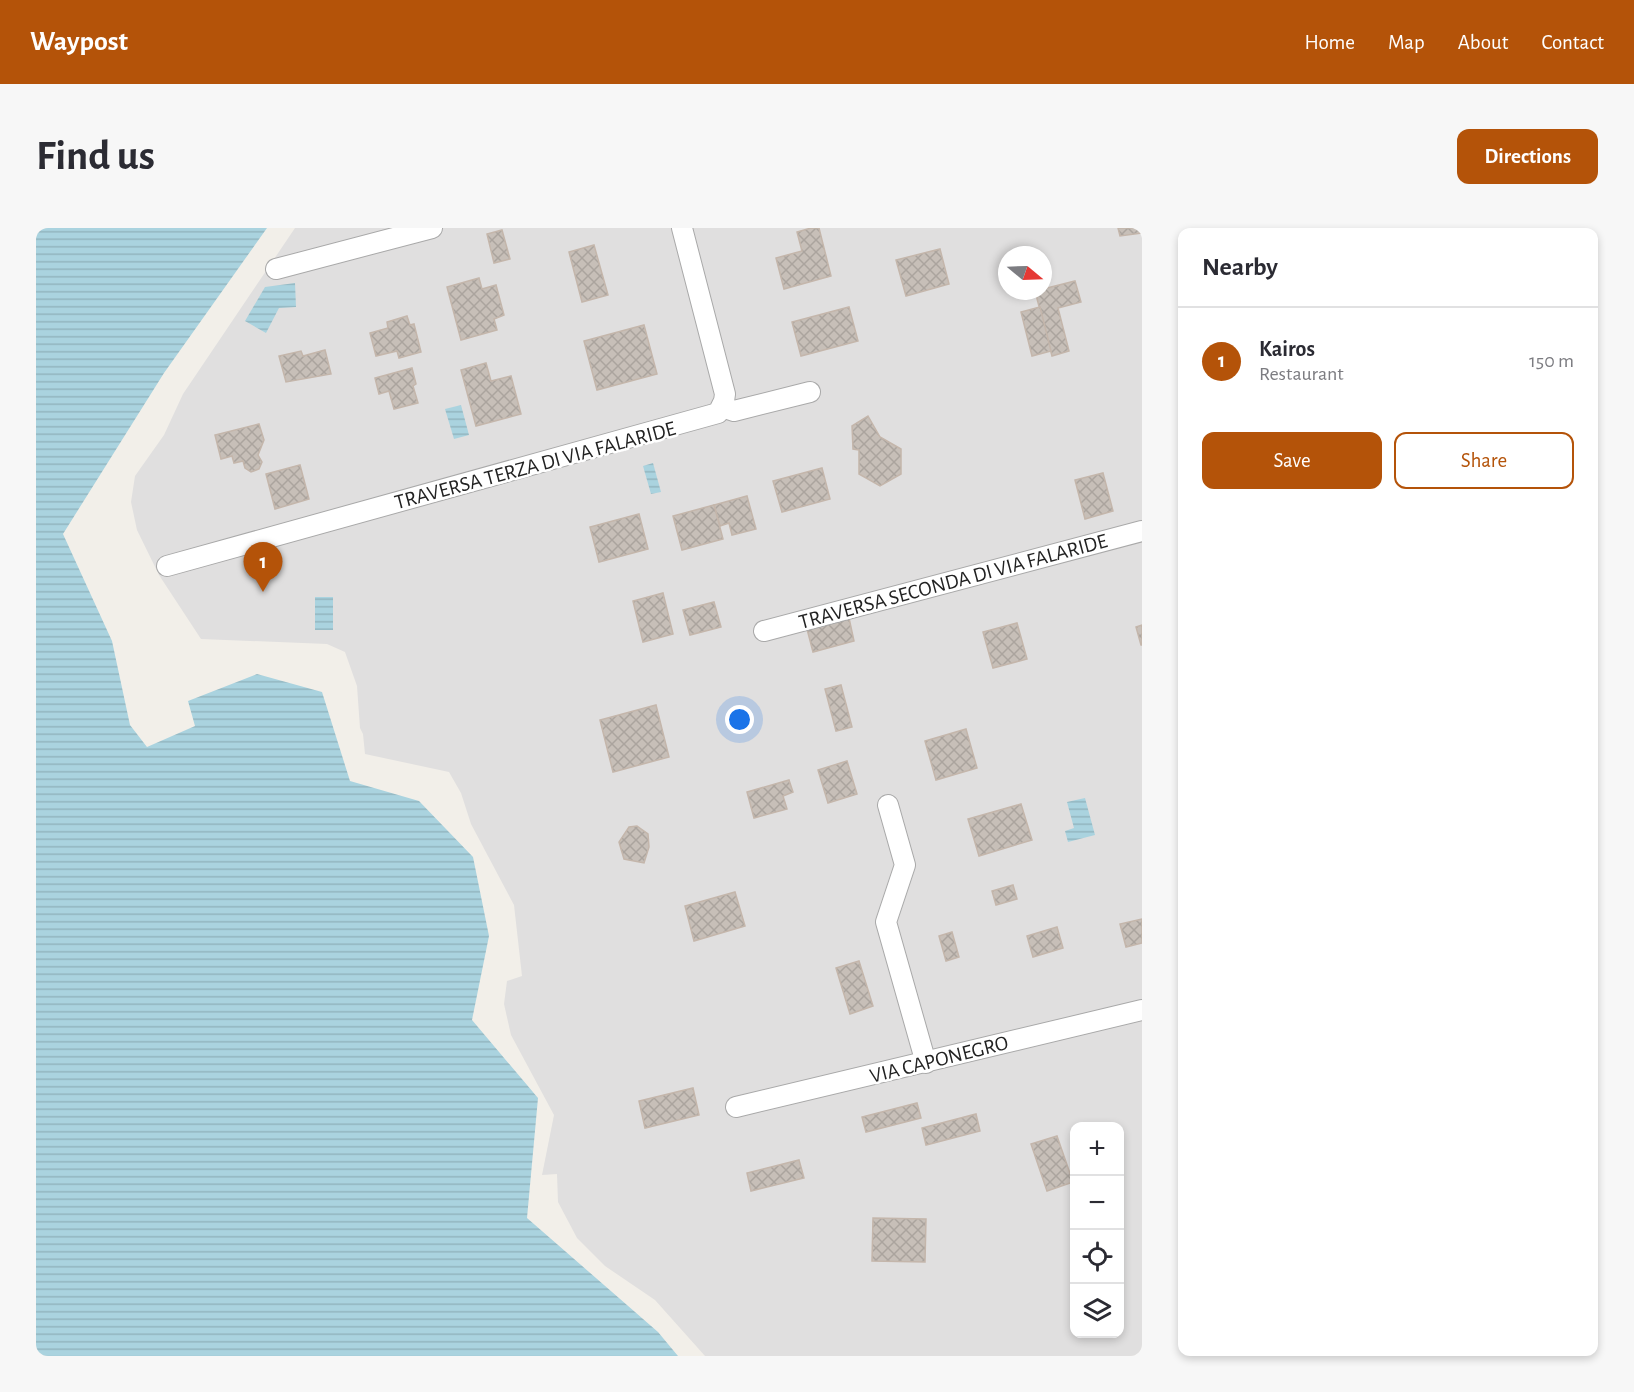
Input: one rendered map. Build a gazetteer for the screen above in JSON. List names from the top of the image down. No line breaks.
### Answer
{"streets":{"street":["TRAVERSA TERZA DI VIA FALARIDE","TRAVERSA SECONDA DI VIA FALARIDE","VIA CAPONEGRO"]},"north":"right","page":{"header":"Waypost","nav":["Home","Map","About","Contact"],"buttons":["Directions",["Save","Share"]],"title":"Find us","heading":"Nearby","list":[{"mark":"1","name":"Kairos","note":"Restaurant","value":"150 m"}],"pins":"1","map_buttons":["+","−"]}}
